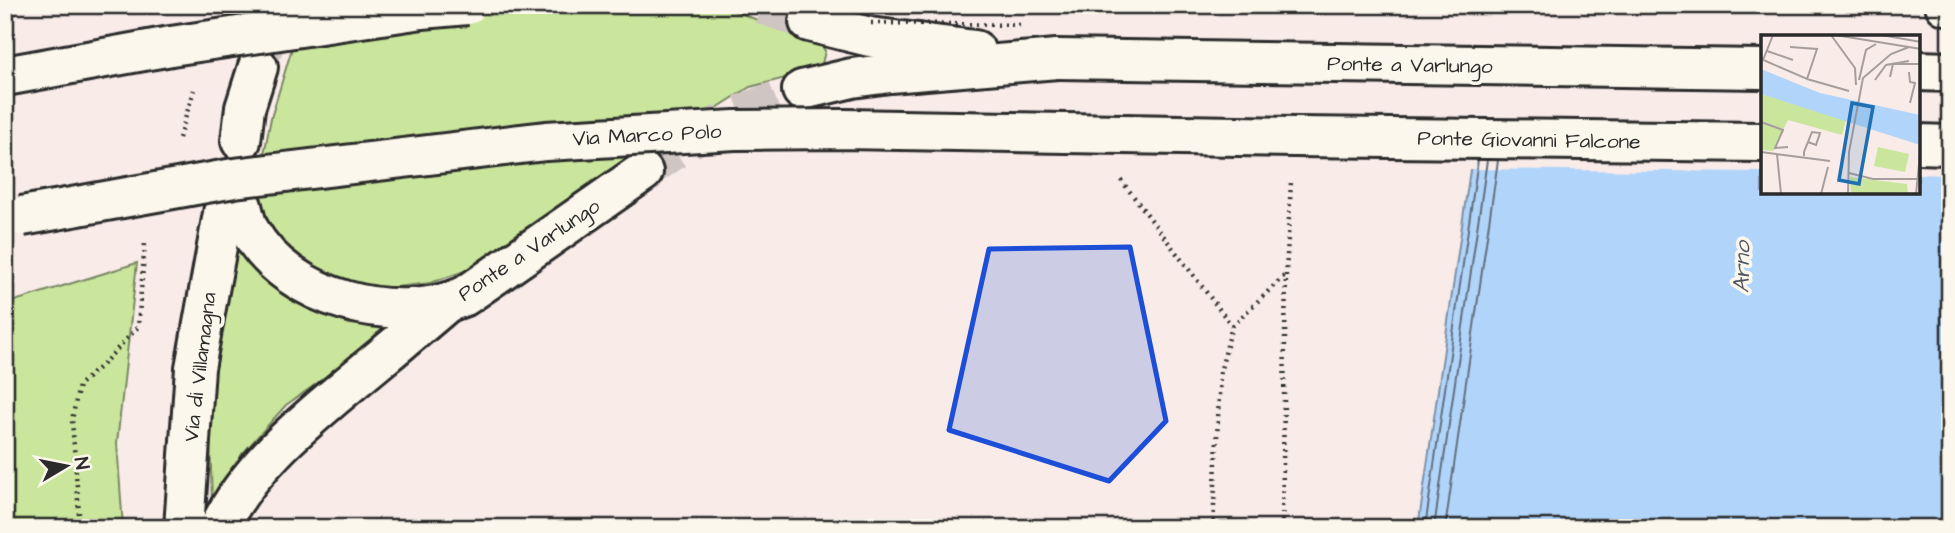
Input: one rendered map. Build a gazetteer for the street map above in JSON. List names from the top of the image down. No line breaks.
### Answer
{"streets":{"main road":["Ponte a Varlungo","Via Marco Polo","Ponte Giovanni Falcone","Via di Villamagna"]},"crossings":[["Ponte a Varlungo","Via di Villamagna"],["Via Marco Polo","Ponte Giovanni Falcone"]],"water":["Arno"],"north":"right"}
